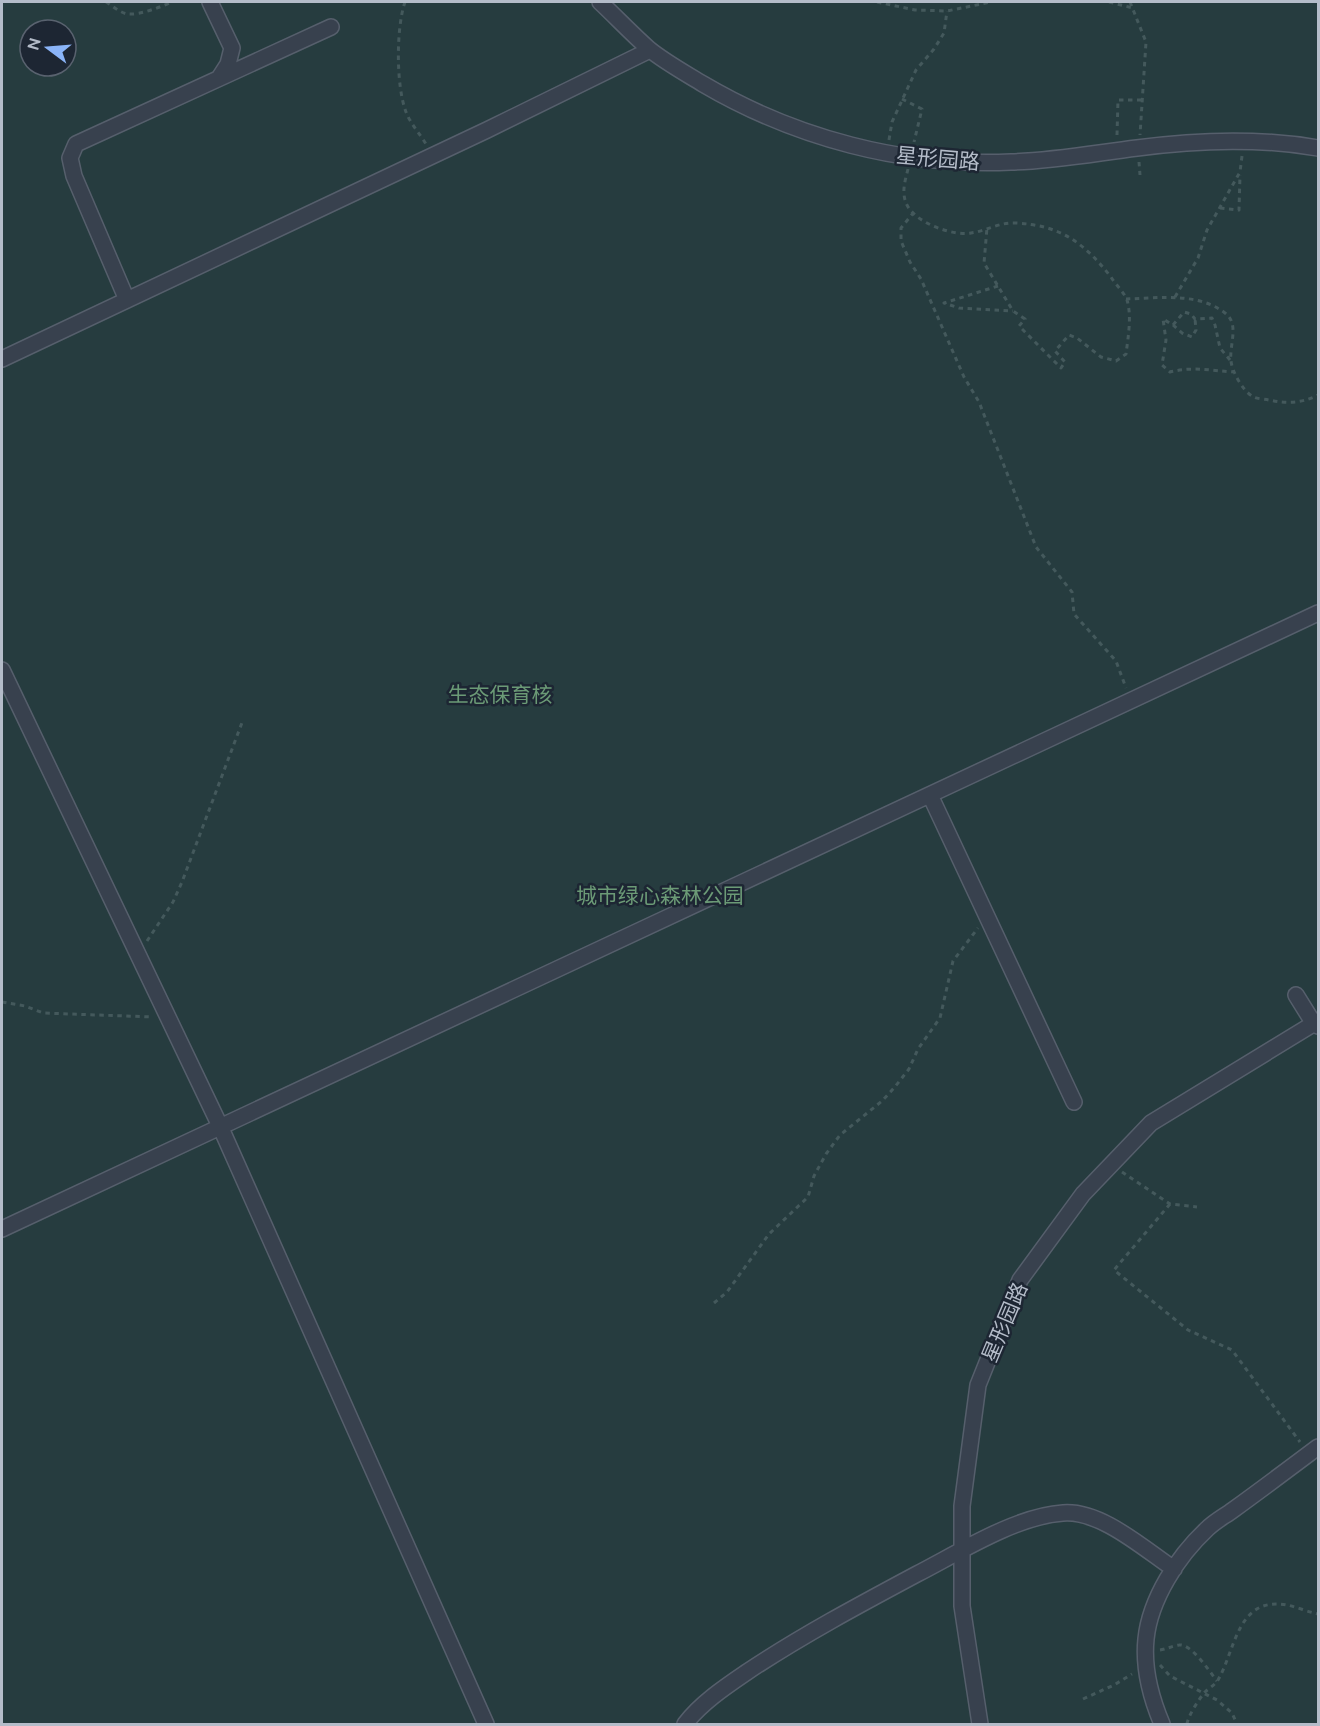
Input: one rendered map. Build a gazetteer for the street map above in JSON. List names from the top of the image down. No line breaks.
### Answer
{"streets":{"street":["星形园路"]},"parks":["生态保育核","城市绿心森林公园"],"north":"left"}
